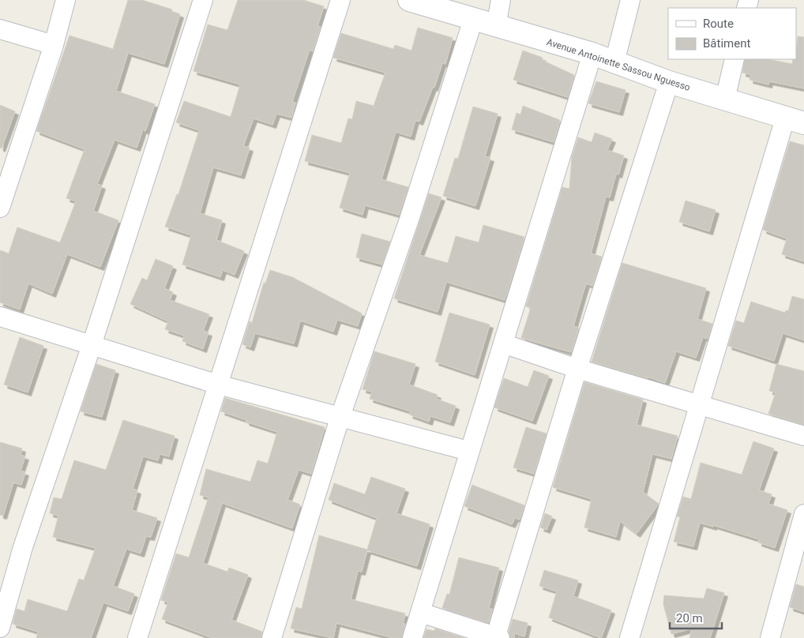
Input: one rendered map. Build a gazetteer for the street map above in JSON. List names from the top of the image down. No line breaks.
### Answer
{"streets":{"street":["Avenue Antoinette Sassou Nguesso"]},"legend":["Route","Bâtiment"],"scale_bar":"20 m"}
